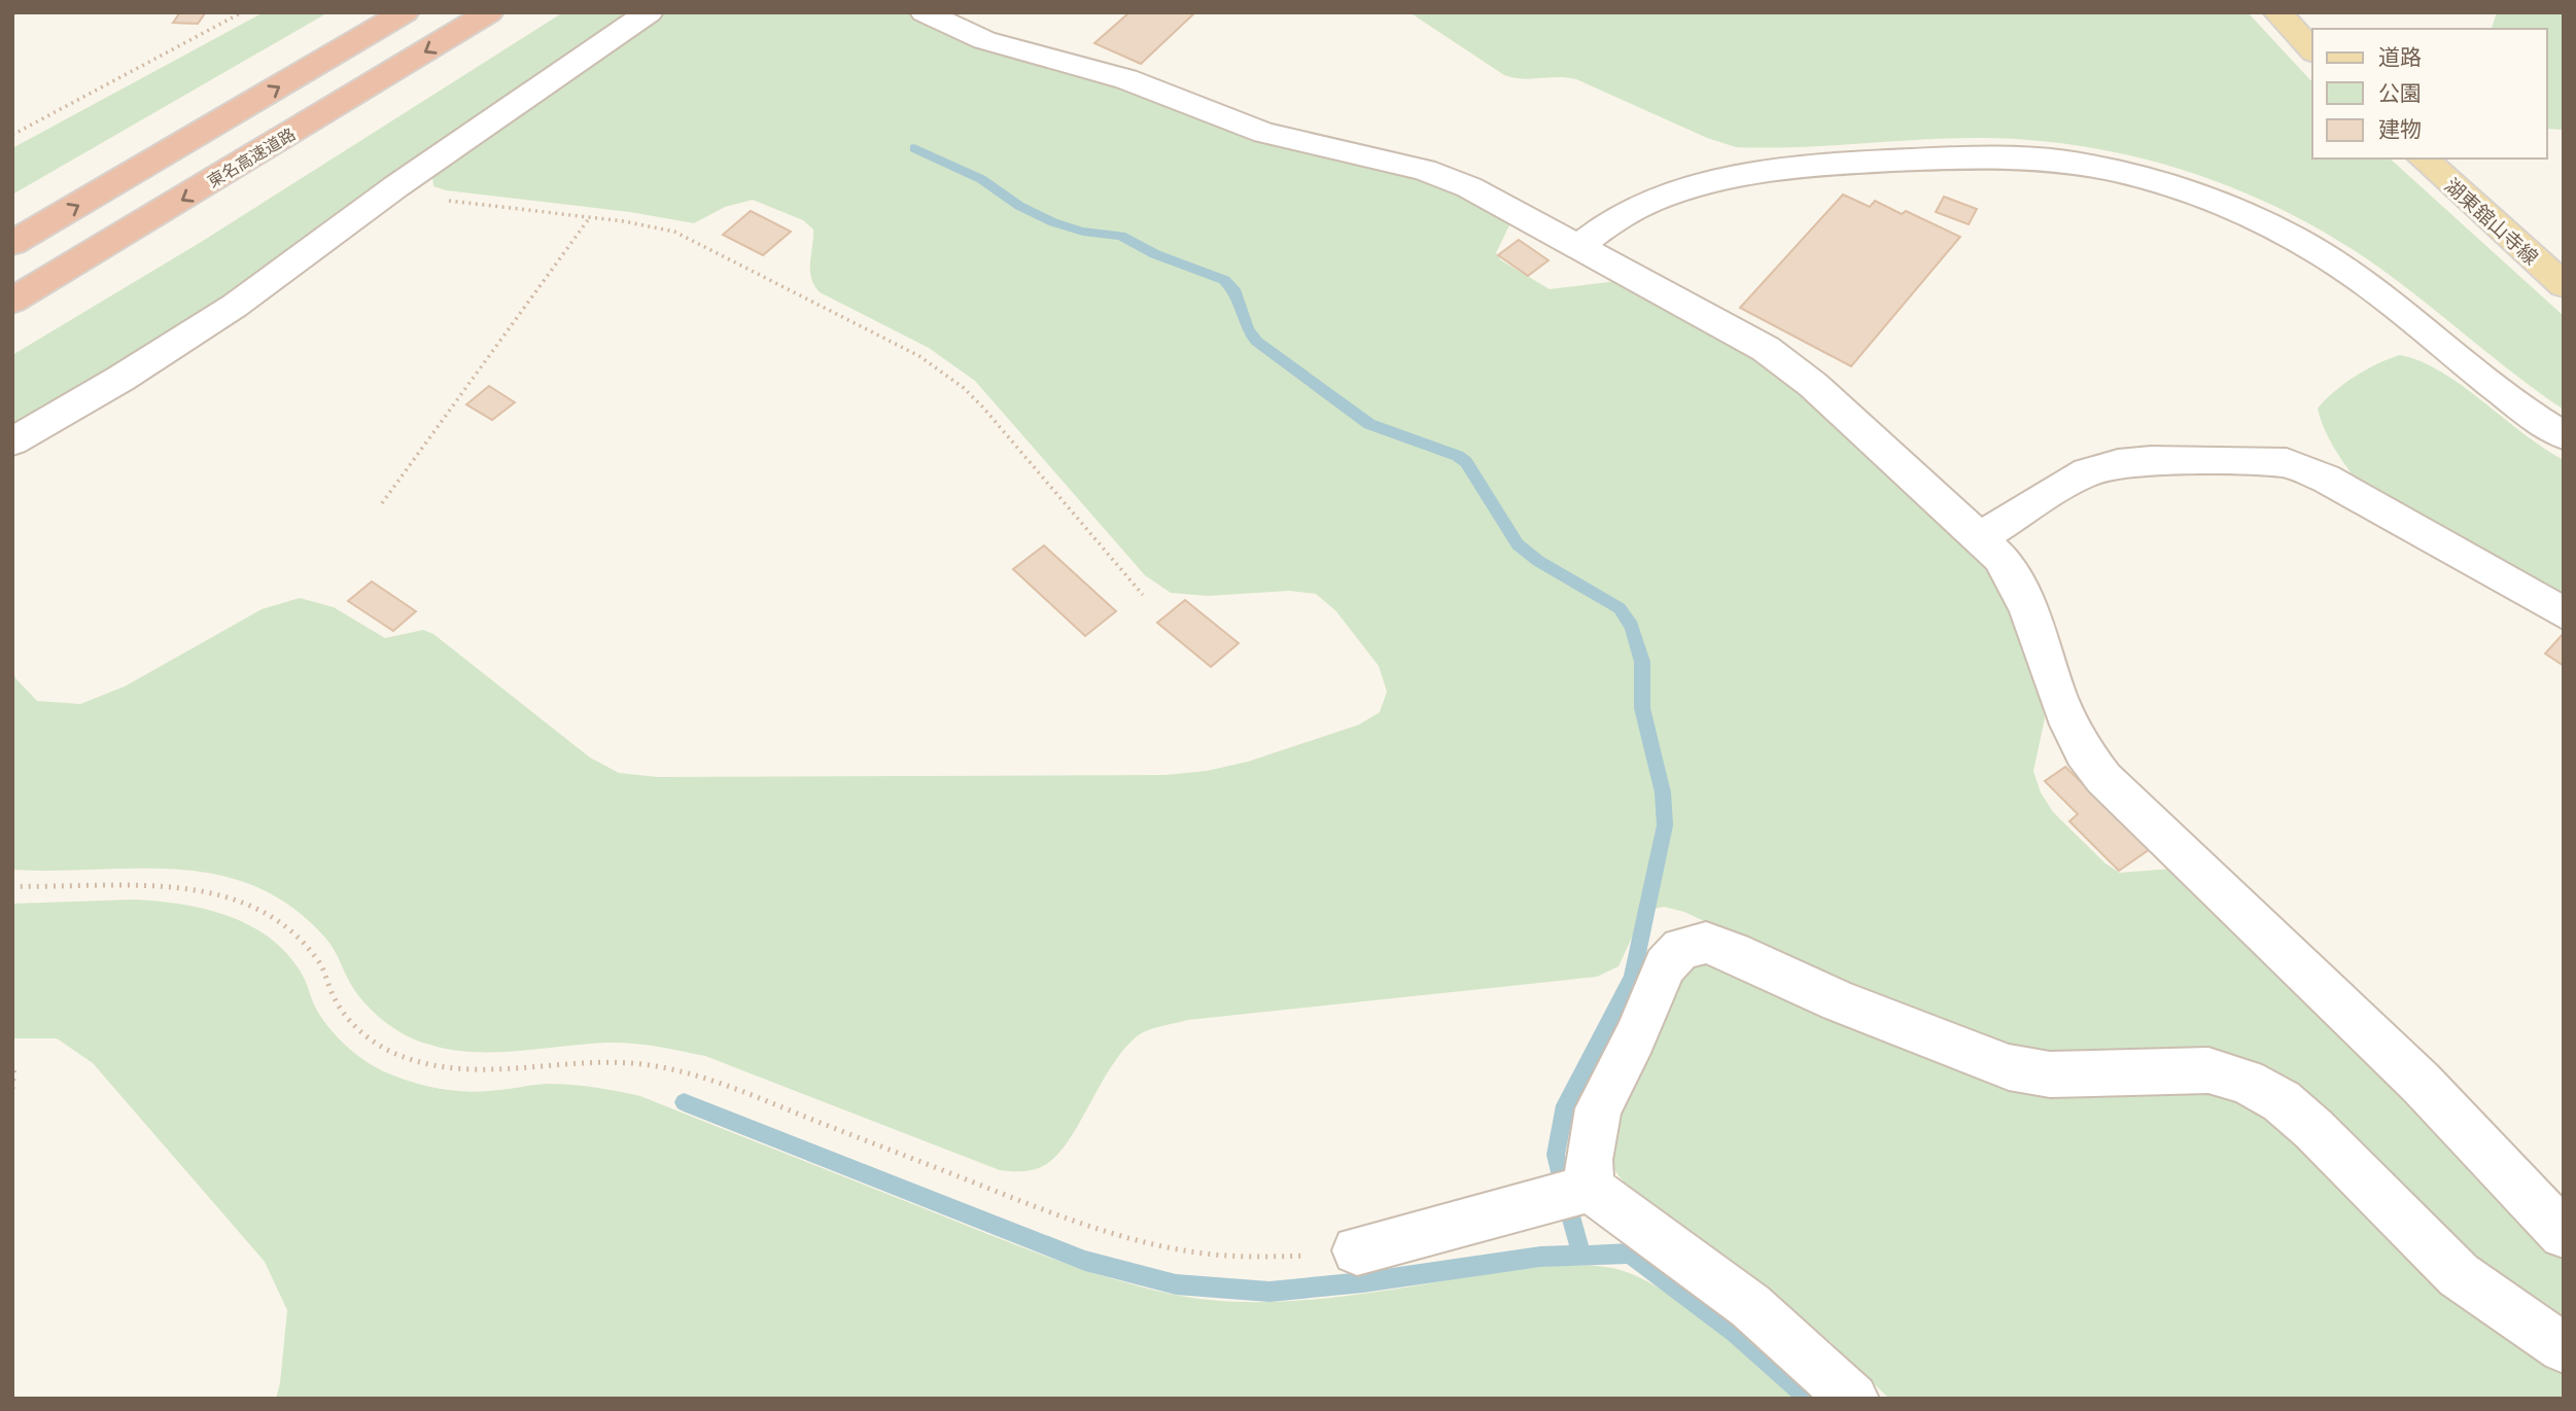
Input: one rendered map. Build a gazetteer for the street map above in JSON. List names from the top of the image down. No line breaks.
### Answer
{"streets":{"highway":["東名高速道路"],"main road":["湖東舘山寺線"]},"legend":["道路","公園","建物"]}
